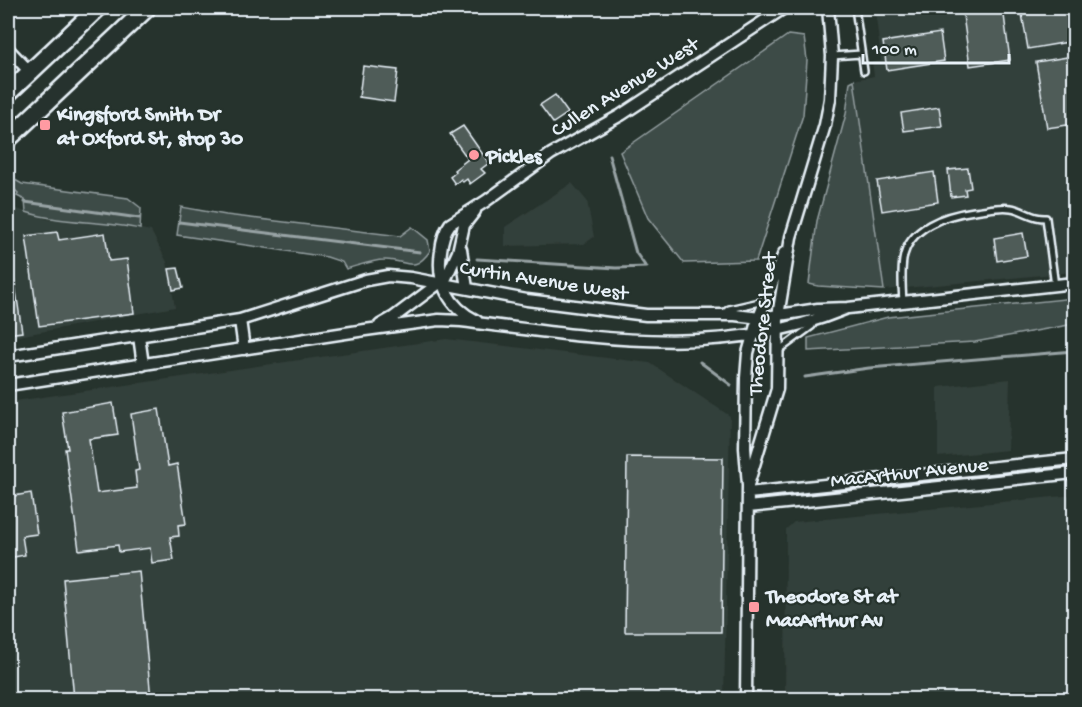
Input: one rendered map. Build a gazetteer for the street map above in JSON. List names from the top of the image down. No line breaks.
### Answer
{"streets":{"street":["Cullen Avenue West","Curtin Avenue West","Theodore Street","MacArthur Avenue"]},"crossings":[["Cullen Avenue West","Curtin Avenue West"],["Curtin Avenue West","Theodore Street"],["Theodore Street","MacArthur Avenue"]],"places":{"transit":["Kingsford Smith Dr at Oxford St, stop 30","Theodore St at MacArthur Av"],"other":["Pickles"]},"scale_bar":"100 m"}
